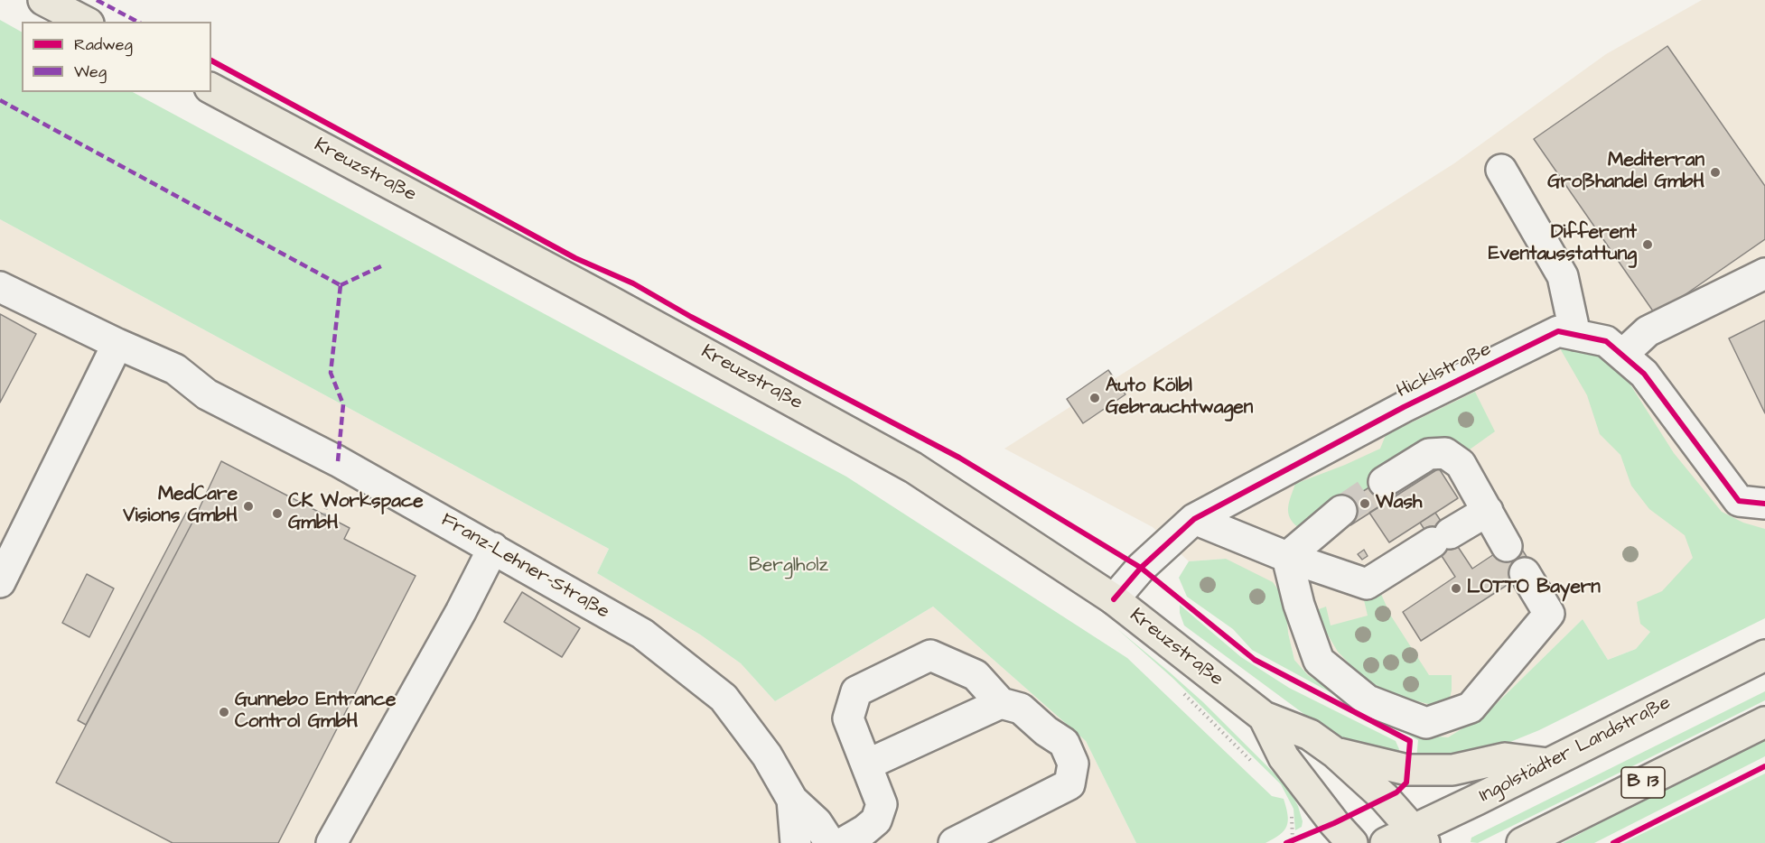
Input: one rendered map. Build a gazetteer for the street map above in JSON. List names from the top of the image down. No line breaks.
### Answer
{"streets":{"main road":["Kreuzstraße","Ingolstädter Landstraße","B 13"],"street":["Hicklstraße","Franz-Lehner-Straße"]},"crossings":[["Kreuzstraße","Hicklstraße"],["Kreuzstraße","Ingolstädter Landstraße"]],"parks":["Berglholz"],"places":["Mediterran Großhandel GmbH","Different Eventausstattung","Auto Kölbl Gebrauchtwagen","Wash","MedCare Visions GmbH","CK Workspace GmbH","LOTTO Bayern","Gunnebo Entrance Control GmbH"],"legend":["Radweg","Weg"]}
